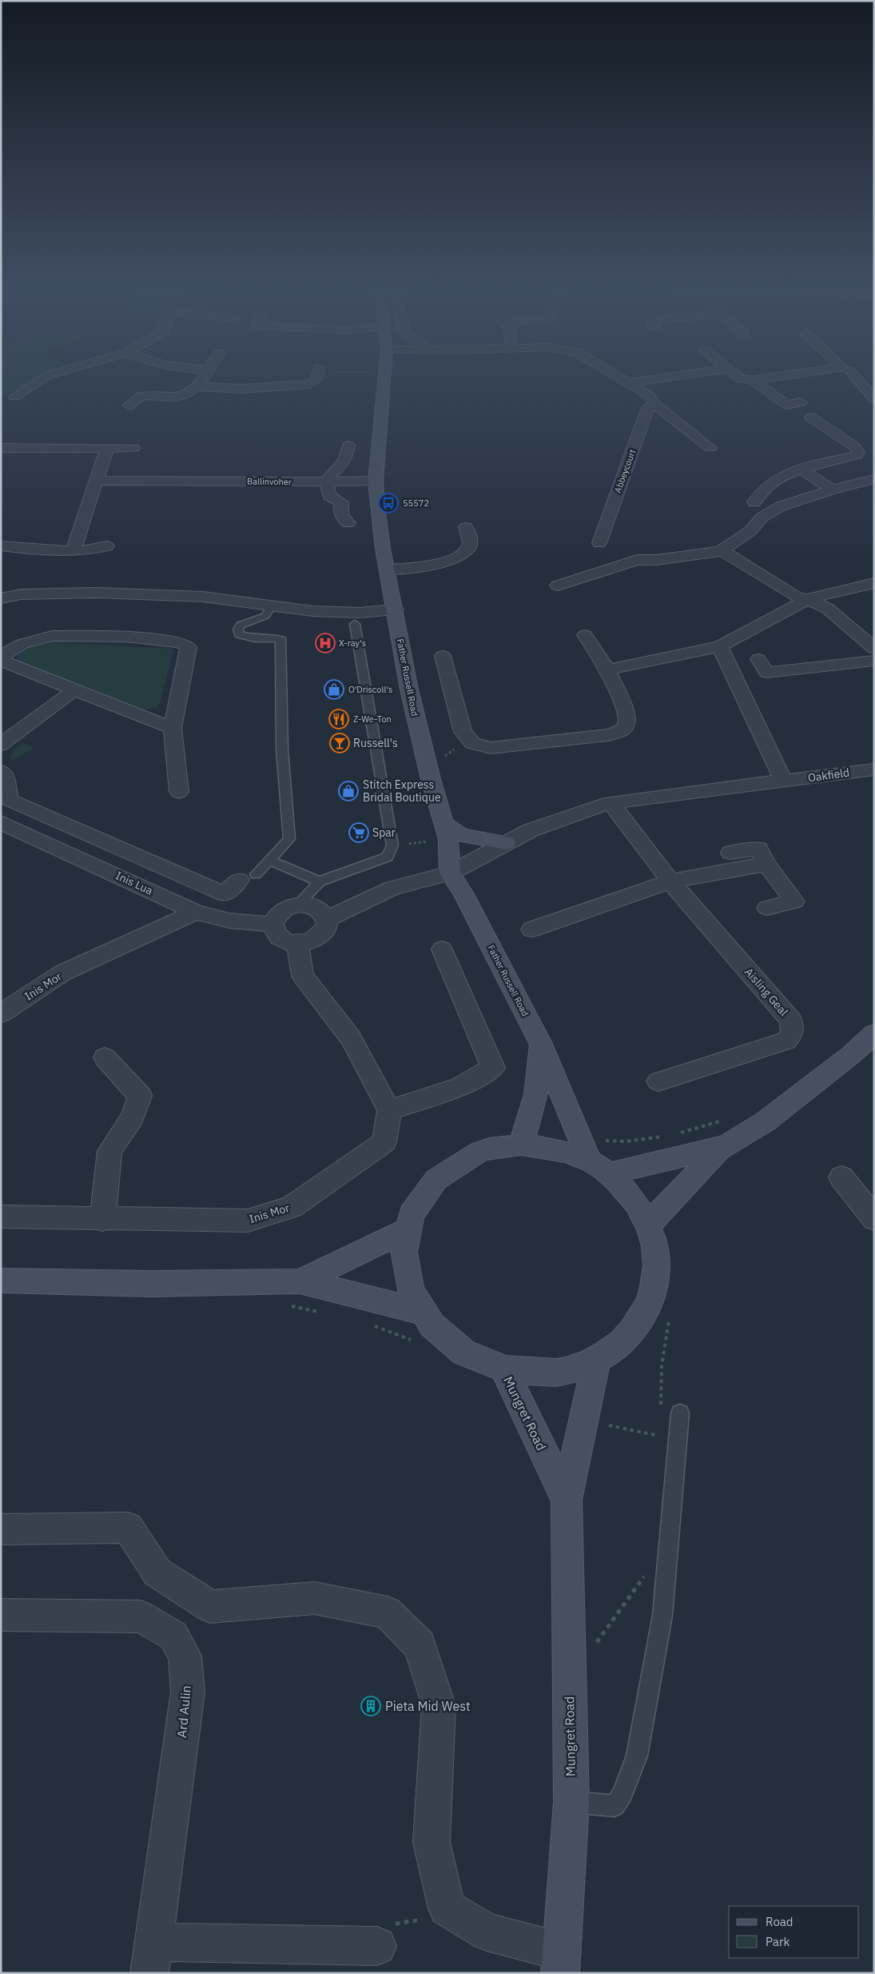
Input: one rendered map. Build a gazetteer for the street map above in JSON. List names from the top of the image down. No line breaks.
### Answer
{"streets":{"street":["Abbeycourt","Ballinvoher","Father Russell Road","Oakfield","Inis Lua","Inis Mor","Aisling Geal","Mungret Road","Ard Aulin"]},"crossings":[["Ballinvoher","Father Russell Road"],["Father Russell Road","Oakfield"],["Oakfield","Inis Lua"],["Oakfield","Aisling Geal"],["Inis Lua","Inis Mor"]],"places":{"bus stop":["55572"],"hospital":["X-ray's"],"shop":["O'Driscoll's","Stitch Express Bridal Boutique"],"restaurant":["Z-We-Ton"],"bar":["Russell's"],"supermarket":["Spar"],"building":["Pieta Mid West"]},"legend":["Road","Park"]}
